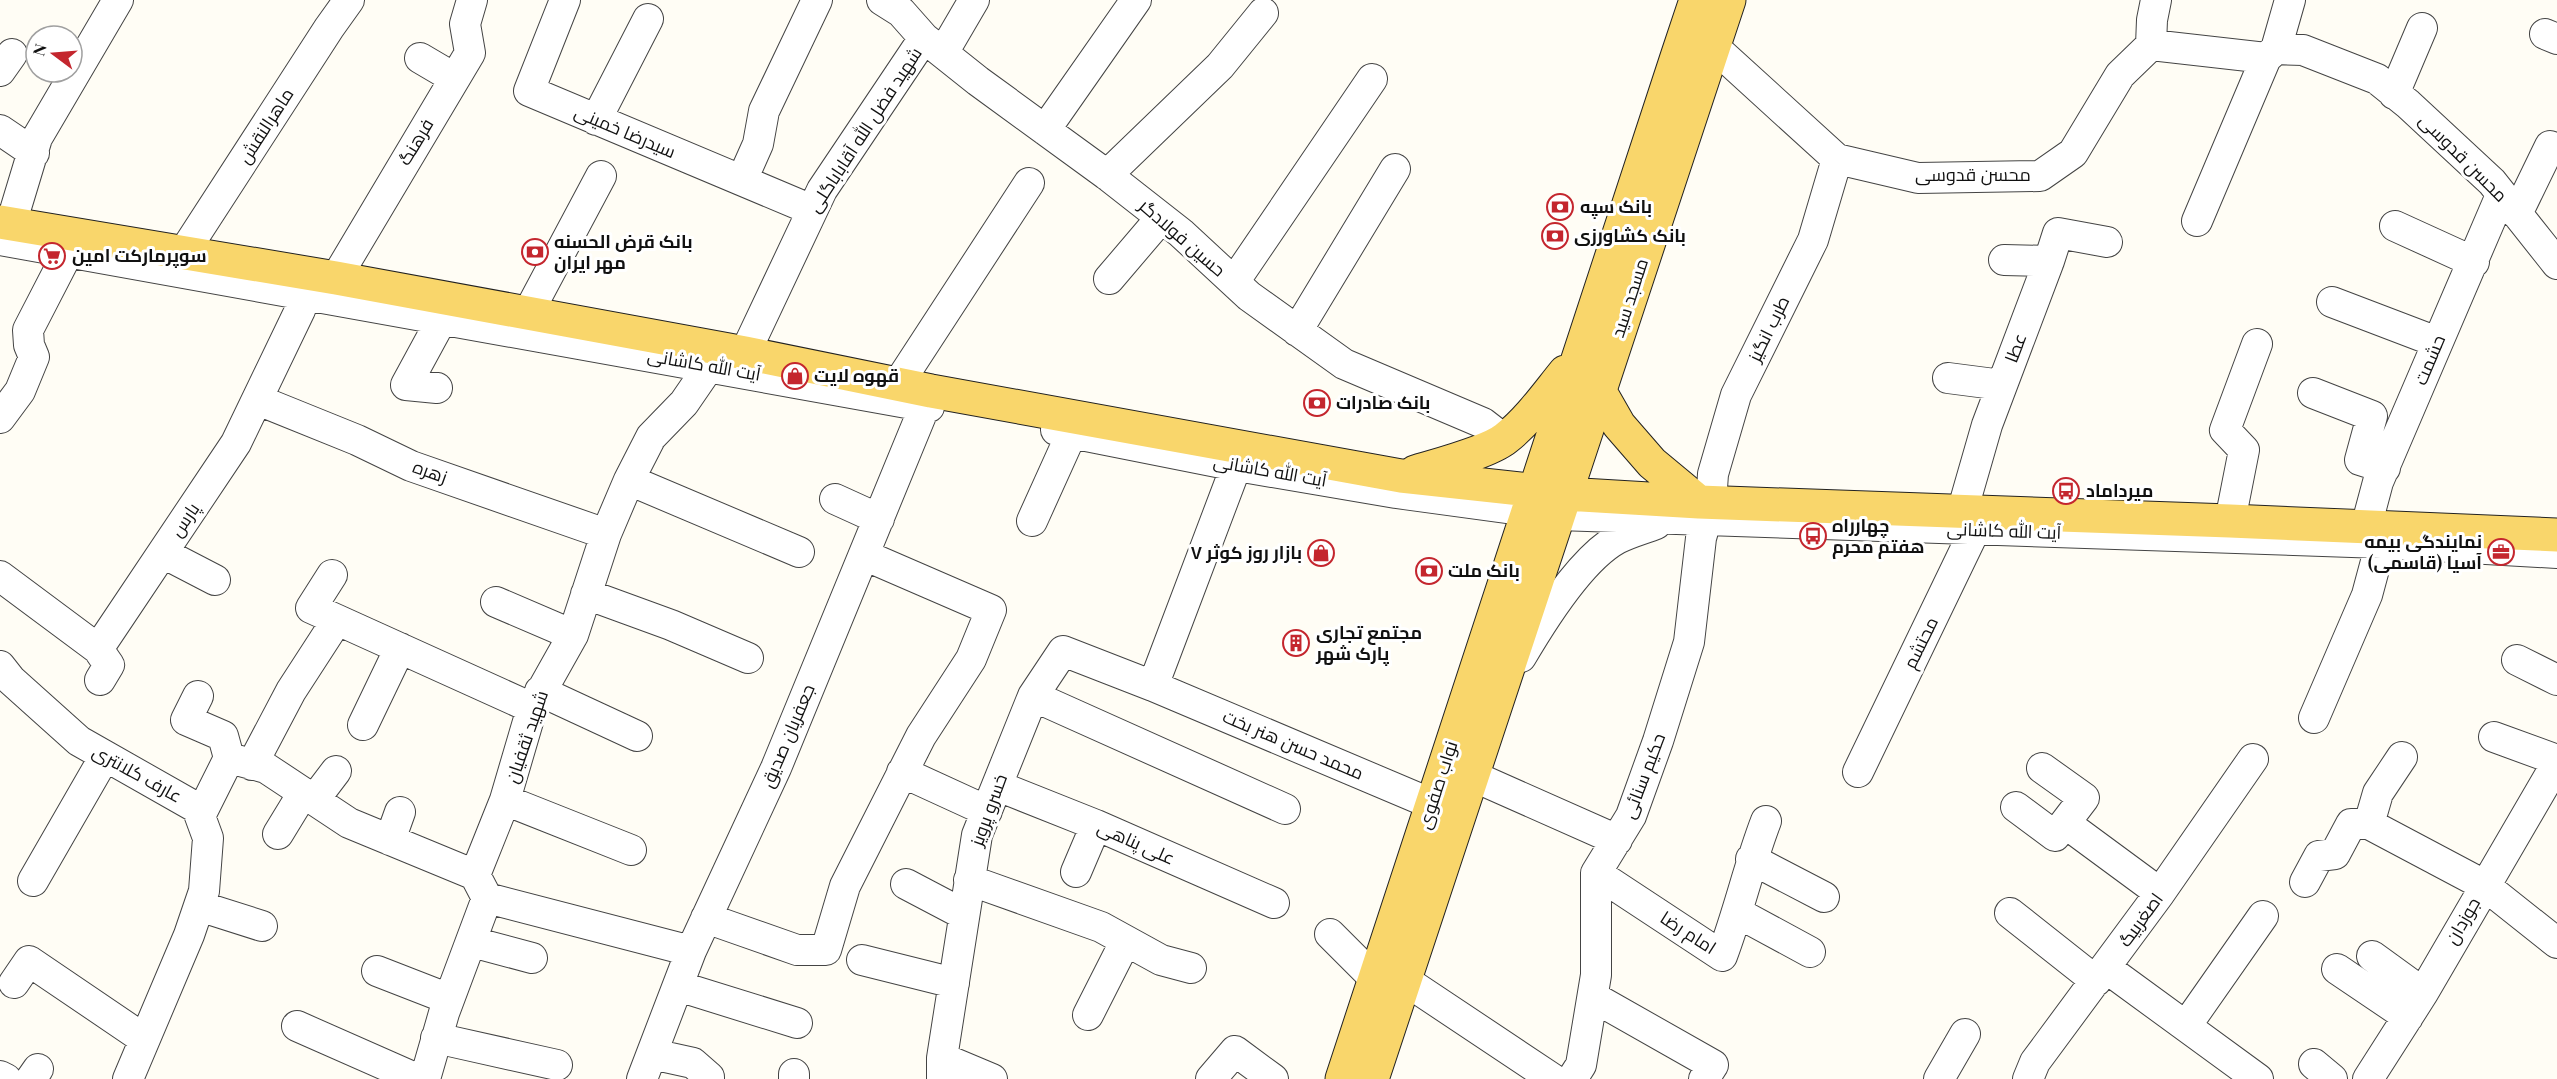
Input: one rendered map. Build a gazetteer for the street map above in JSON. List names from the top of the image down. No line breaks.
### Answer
{"streets":{"main road":["مسجد سید","آیت الله کاشانی","نواب صفوی"],"street":["ماهرالنقش","شهید فضل الله آقاباباگلی","سیدرضا خمینی","فرهنگ","محسن قدوسی","حسین فولادگر","طرب انگیز","عطا","حشمت","زهره","پارس","محتشم","جعفریان صدیق","شهید ثقفیان","محمد حسن هنر بخت","عارف کلانتری","حکیم سنائی","خسرو پرویز","علی پناهی","اصغربیگ","جوزدان","امام رضا"]},"crossings":[["ماهرالنقش","آیت الله کاشانی"],["شهید فضل الله آقاباباگلی","سیدرضا خمینی"],["شهید فضل الله آقاباباگلی","حسین فولادگر"],["شهید فضل الله آقاباباگلی","آیت الله کاشانی"],["شهید فضل الله آقاباباگلی","شهید ثقفیان"],["فرهنگ","آیت الله کاشانی"],["فرهنگ","پارس"],["محسن قدوسی","مسجد سید"],["محسن قدوسی","طرب انگیز"],["محسن قدوسی","حشمت"],["مسجد سید","آیت الله کاشانی"],["مسجد سید","نواب صفوی"],["طرب انگیز","آیت الله کاشانی"],["طرب انگیز","حکیم سنائی"],["عطا","آیت الله کاشانی"],["عطا","محتشم"],["حشمت","آیت الله کاشانی"],["آیت الله کاشانی","پارس"],["آیت الله کاشانی","محتشم"],["آیت الله کاشانی","جعفریان صدیق"],["آیت الله کاشانی","شهید ثقفیان"],["آیت الله کاشانی","حکیم سنائی"],["آیت الله کاشانی","نواب صفوی"],["زهره","پارس"],["زهره","شهید ثقفیان"],["محمد حسن هنر بخت","نواب صفوی"],["محمد حسن هنر بخت","خسرو پرویز"],["حکیم سنائی","امام رضا"],["خسرو پرویز","علی پناهی"]],"places":{"bank":["بانک سپه","بانک کشاورزی","بانک قرض الحسنه مهر ایران","بانک صادرات","بانک ملت"],"supermarket":["سوپرمارکت امین"],"shop":["قهوه لایت","بازار روز کوثر ۷"],"bus stop":["میرداماد","چهارراه هفتم محرم"],"office":["نمایندگی بیمه آسیا (قاسمی)"],"building":["مجتمع تجاری پارک شهر"]},"north":"left"}
